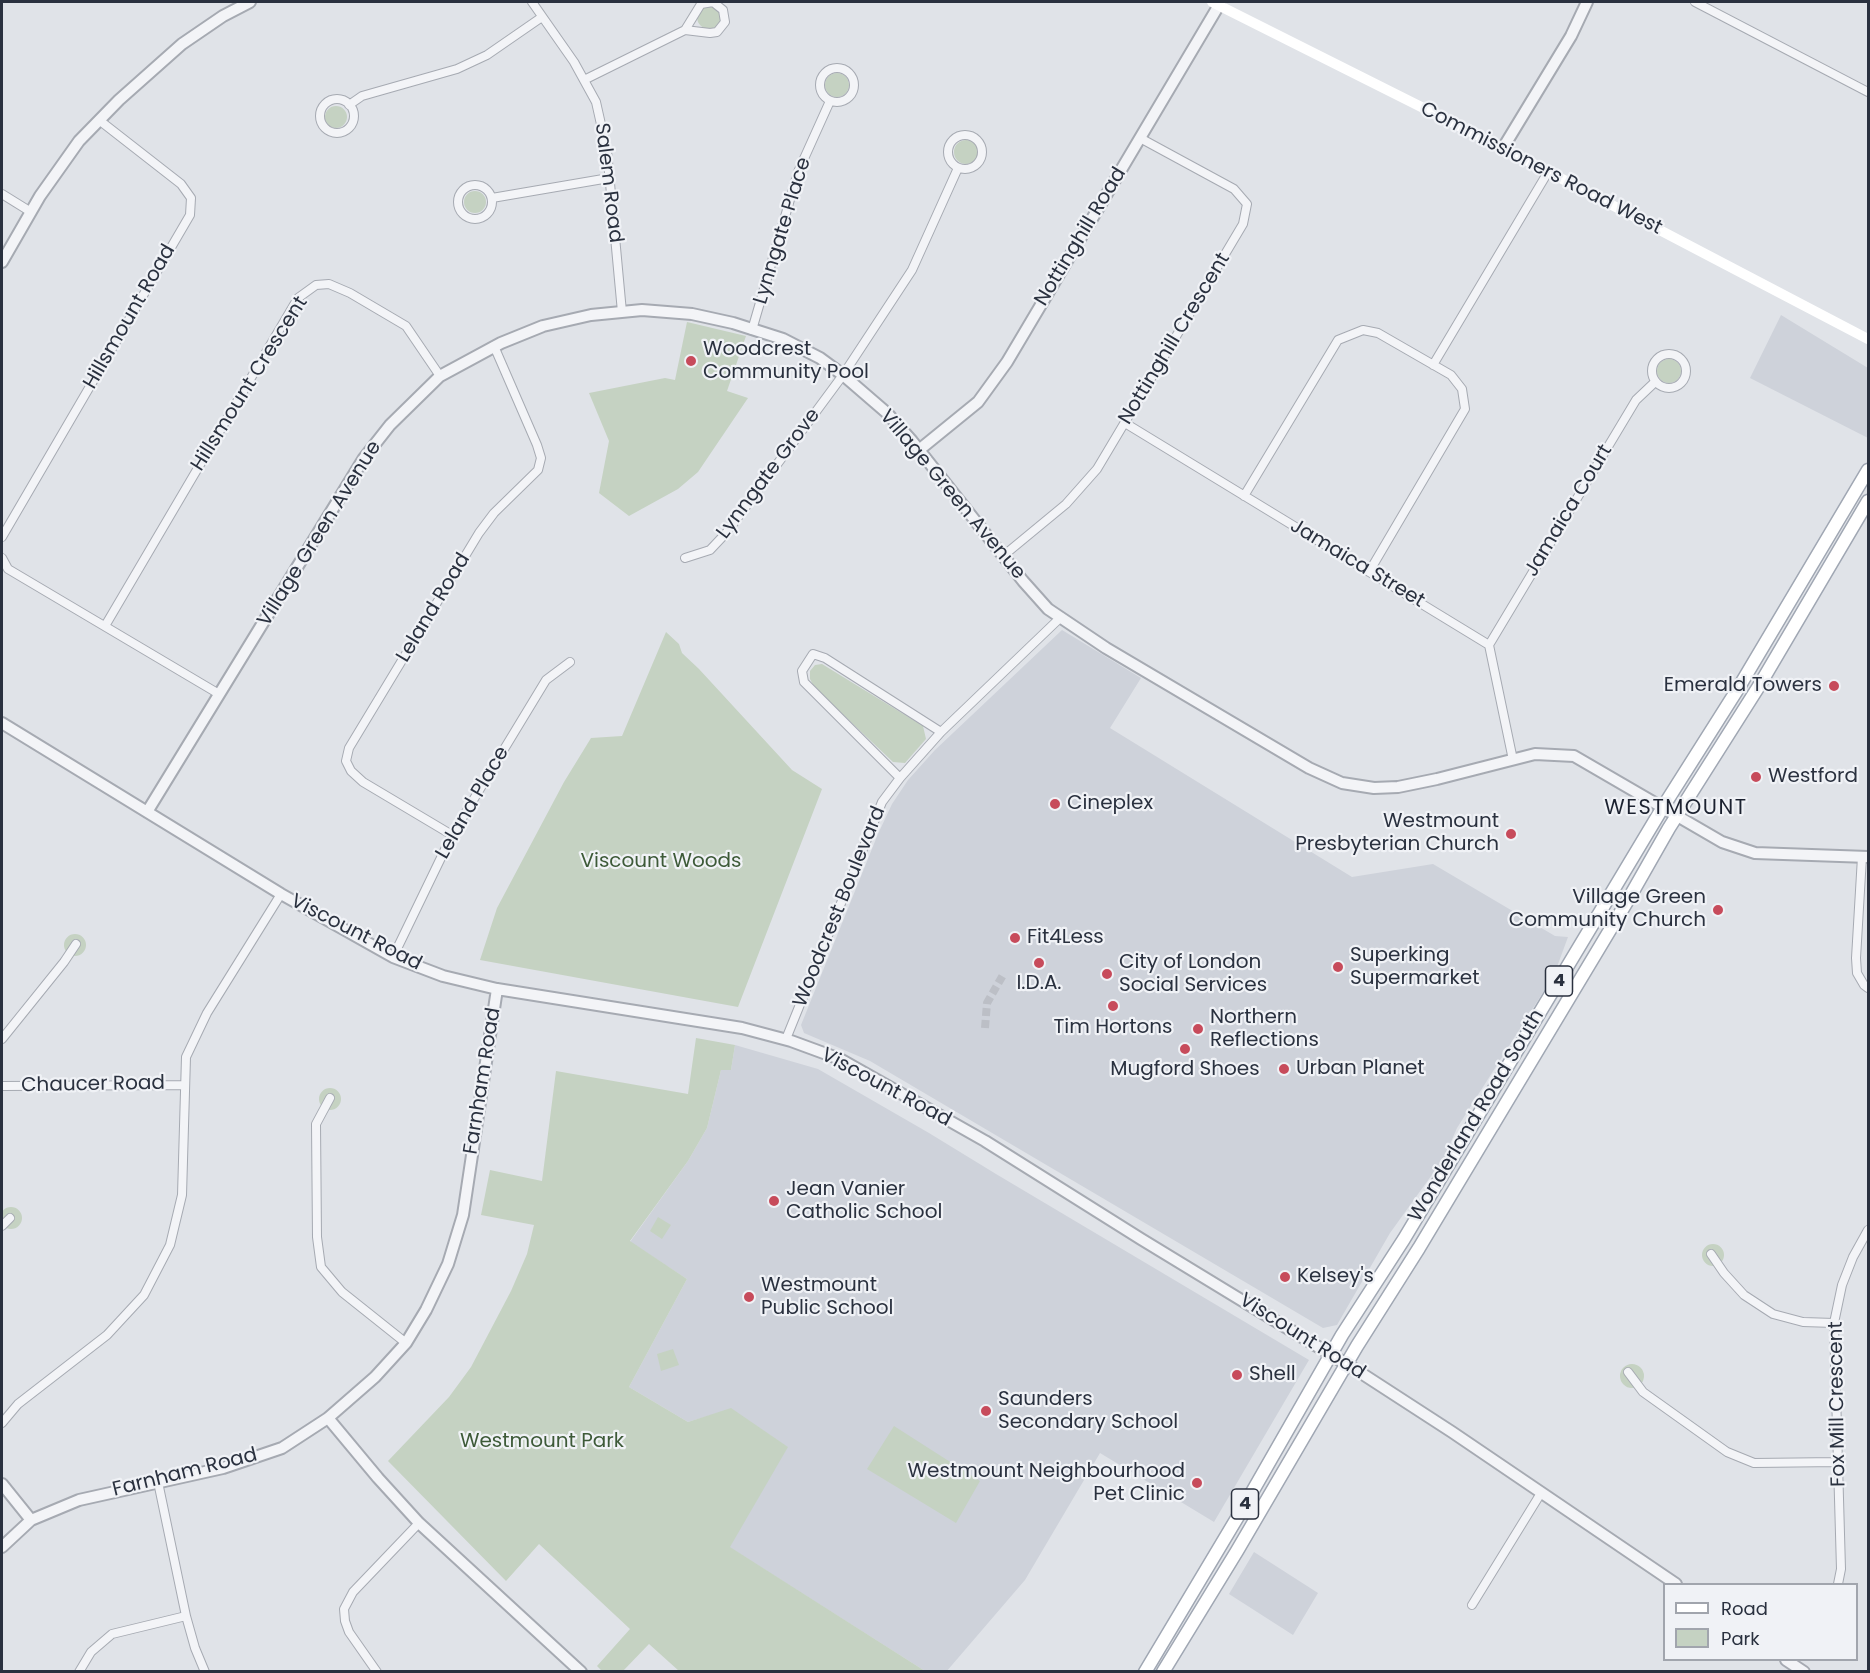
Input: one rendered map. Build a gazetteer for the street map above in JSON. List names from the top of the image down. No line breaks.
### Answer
{"streets":{"main road":["Commissioners Road West","4","Wonderland Road South"],"street":["Salem Road","Lynngate Place","Nottinghill Road","Hillsmount Road","Nottinghill Crescent","Hillsmount Crescent","Lynngate Grove","Village Green Avenue","Jamaica Court","Jamaica Street","Leland Road","Leland Place","Woodcrest Boulevard","Viscount Road","Farnham Road","Chaucer Road","Fox Mill Crescent"]},"crossings":[["Commissioners Road West","Nottinghill Road"],["Salem Road","Village Green Avenue"],["Lynngate Place","Village Green Avenue"],["Nottinghill Road","Nottinghill Crescent"],["Nottinghill Road","Village Green Avenue"],["Nottinghill Crescent","Village Green Avenue"],["Nottinghill Crescent","Jamaica Street"],["Hillsmount Crescent","Village Green Avenue"],["Lynngate Grove","Village Green Avenue"],["Village Green Avenue","Leland Road"],["Village Green Avenue","Woodcrest Boulevard"],["Village Green Avenue","Viscount Road"],["Village Green Avenue","Wonderland Road South"],["Jamaica Court","Jamaica Street"],["Leland Road","Leland Place"],["Leland Place","Viscount Road"],["Woodcrest Boulevard","Viscount Road"],["Viscount Road","Farnham Road"],["Viscount Road","Wonderland Road South"]],"districts":["WESTMOUNT"],"parks":["Viscount Woods","Westmount Park"],"places":["Woodcrest Community Pool","Emerald Towers","Westford","Cineplex","Westmount Presbyterian Church","Village Green Community Church","Fit4Less","I.D.A.","Superking Supermarket","City of London Social Services","Tim Hortons","Northern Reflections","Mugford Shoes","Urban Planet","Jean Vanier Catholic School","Kelsey's","Westmount Public School","Shell","Saunders Secondary School","Westmount Neighbourhood Pet Clinic"],"legend":["Road","Park"]}
